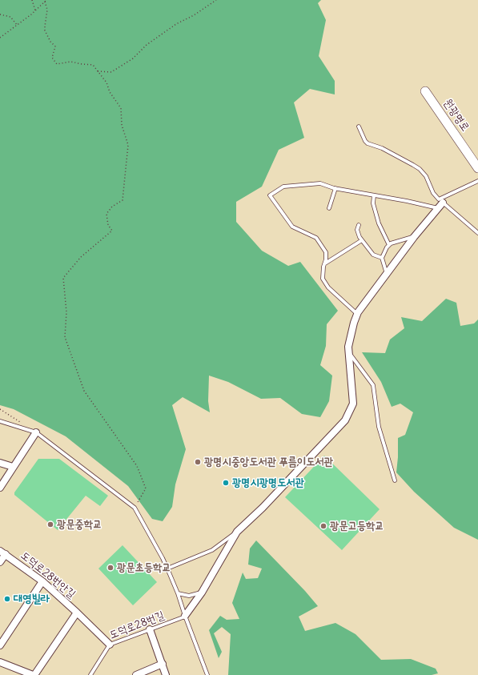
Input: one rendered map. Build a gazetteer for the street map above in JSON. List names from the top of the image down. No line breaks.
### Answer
{"streets":{"street":["원광명로","도덕로28번안길"],"lane":["도덕로28번길"]},"crossings":[["도덕로28번안길","도덕로28번길"]],"places":["광명시중앙도서관 푸름이도서관","광명시광명도서관","광문중학교","광문고등학교","광문초등학교","대영빌라"]}
